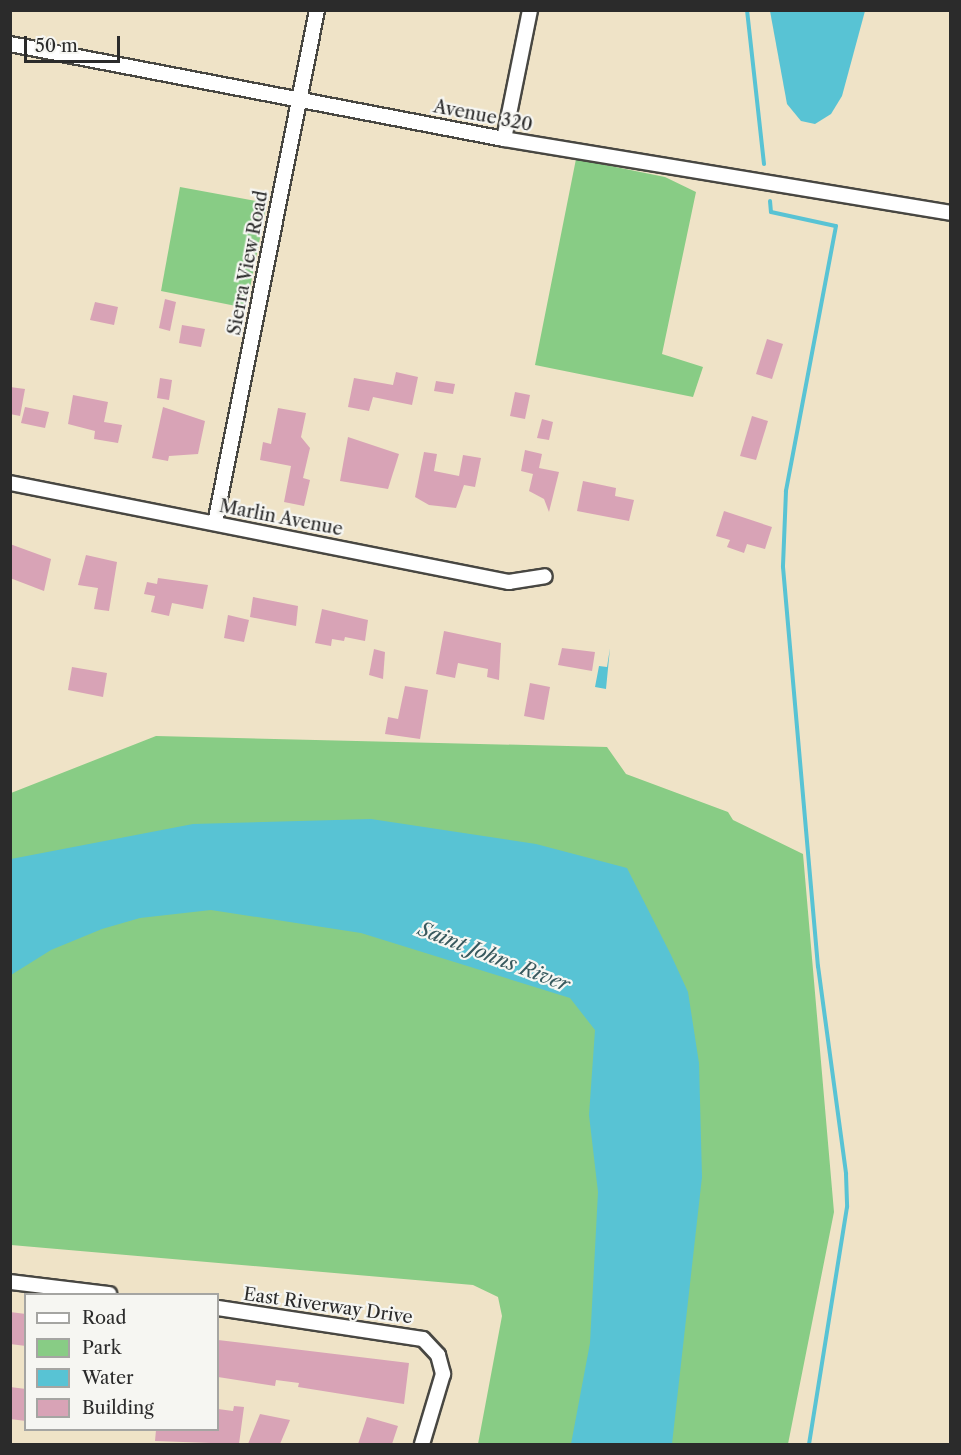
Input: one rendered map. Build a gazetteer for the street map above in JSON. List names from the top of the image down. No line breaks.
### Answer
{"streets":{"street":["Avenue 320","Sierra View Road","Marlin Avenue","East Riverway Drive"]},"crossings":[["Avenue 320","Sierra View Road"],["Sierra View Road","Marlin Avenue"]],"water":["Saint Johns River"],"legend":["Road","Park","Water","Building"],"scale_bar":"50 m"}
